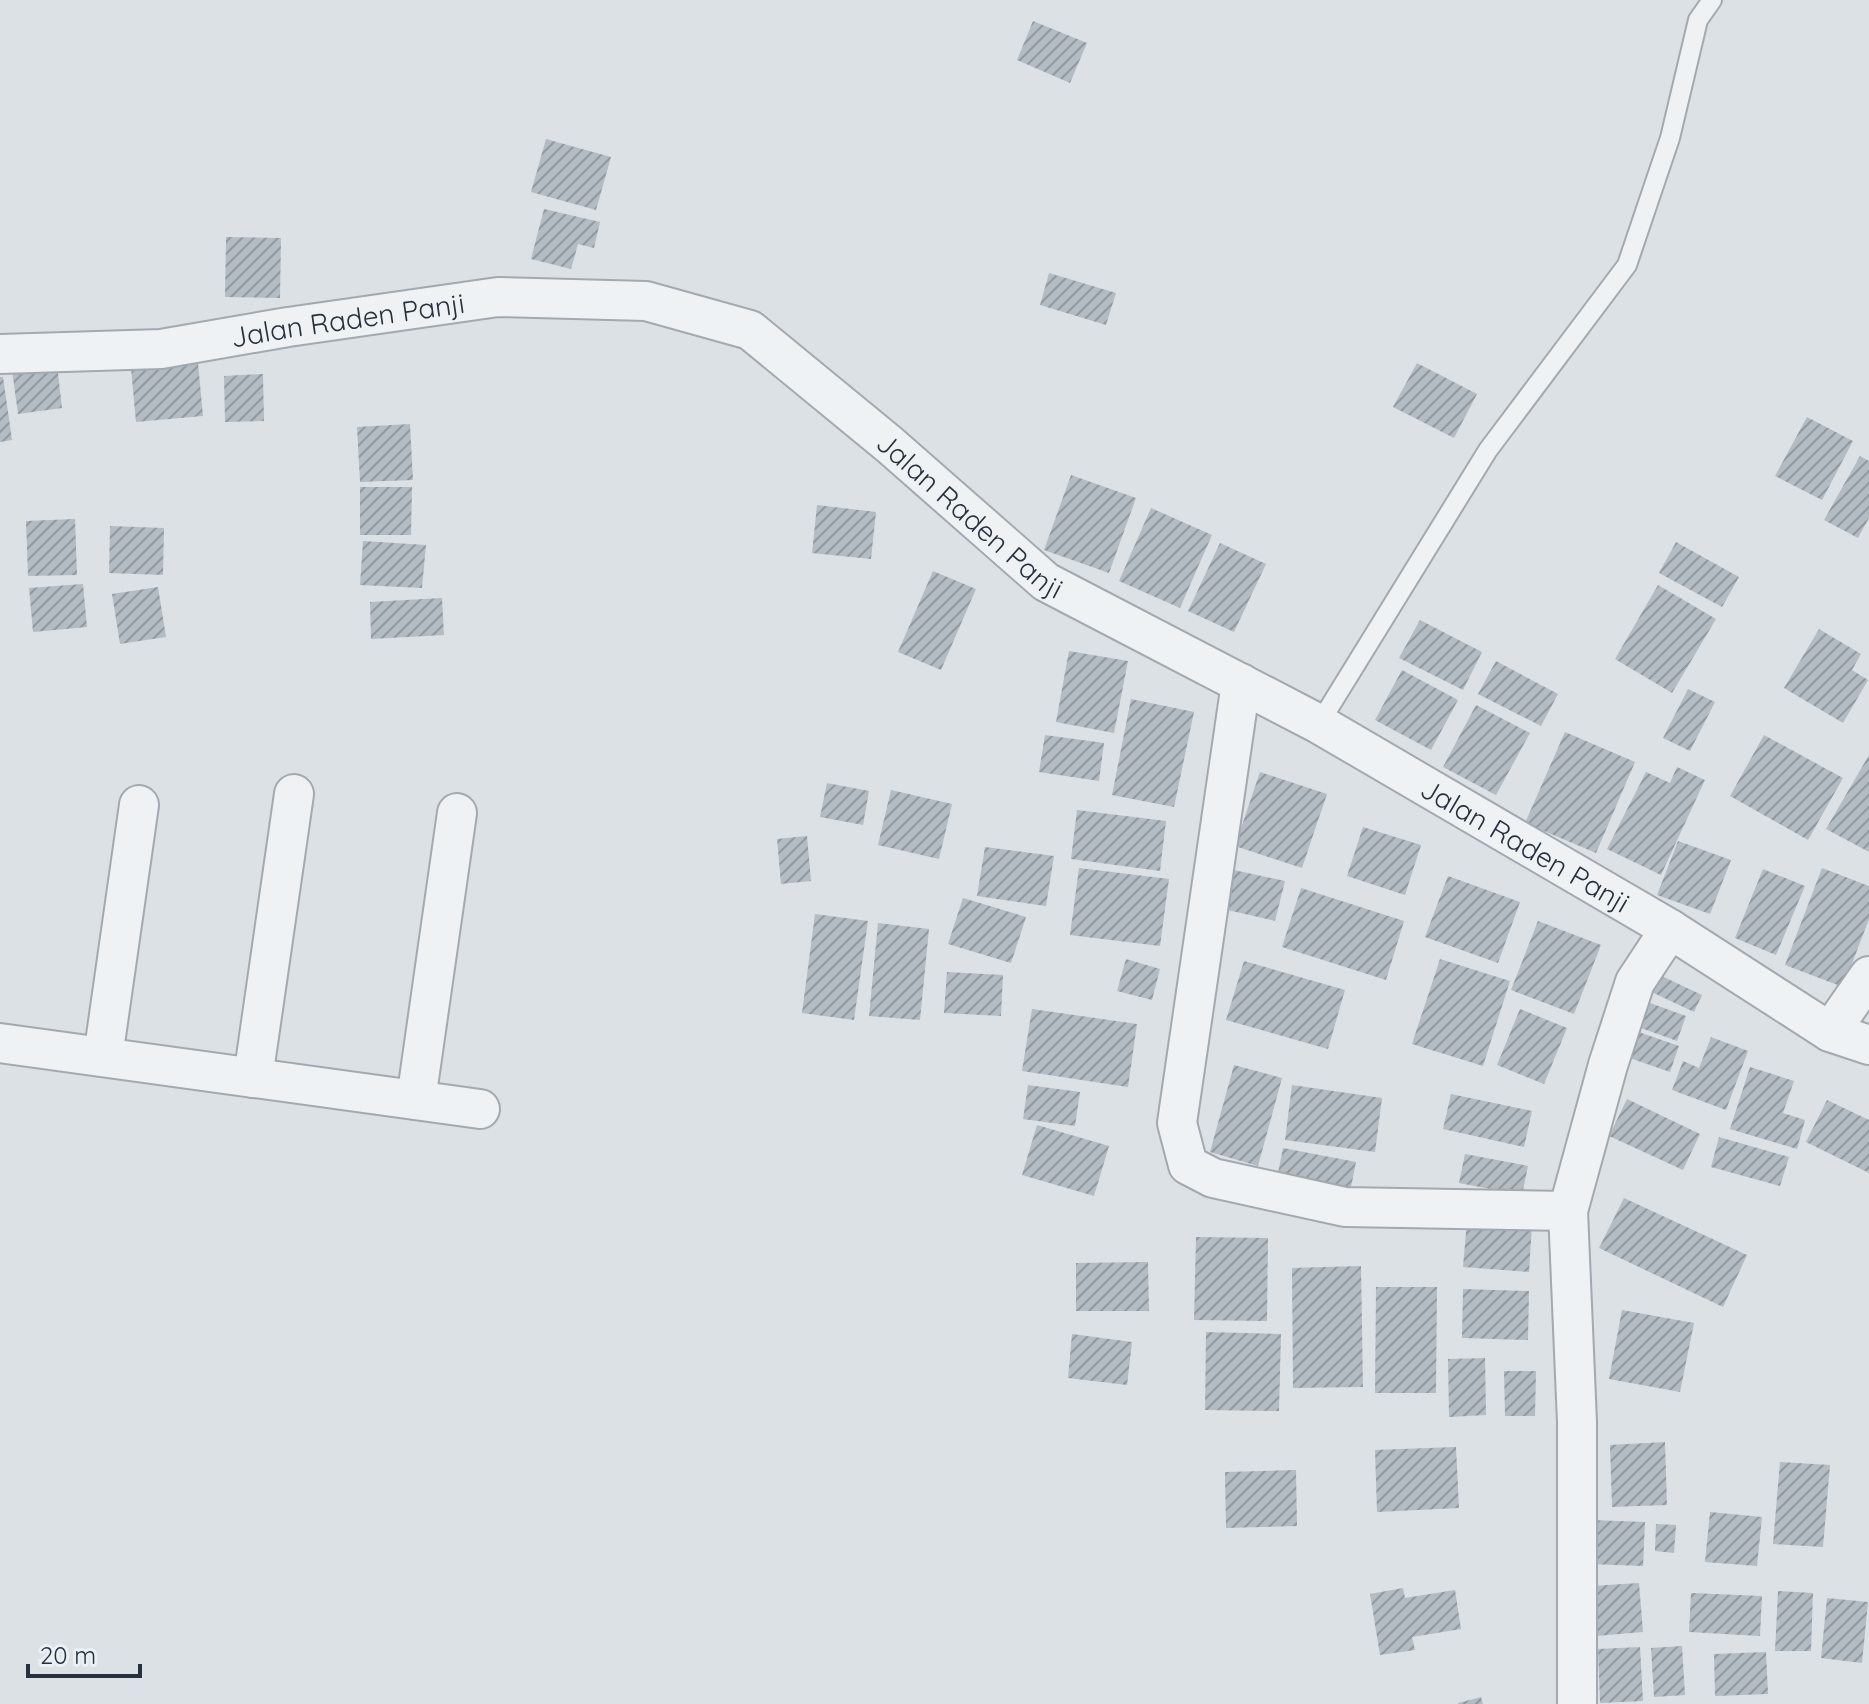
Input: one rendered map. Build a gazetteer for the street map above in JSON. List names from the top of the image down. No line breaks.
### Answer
{"streets":{"street":["Jalan Raden Panji"]},"scale_bar":"20 m"}
